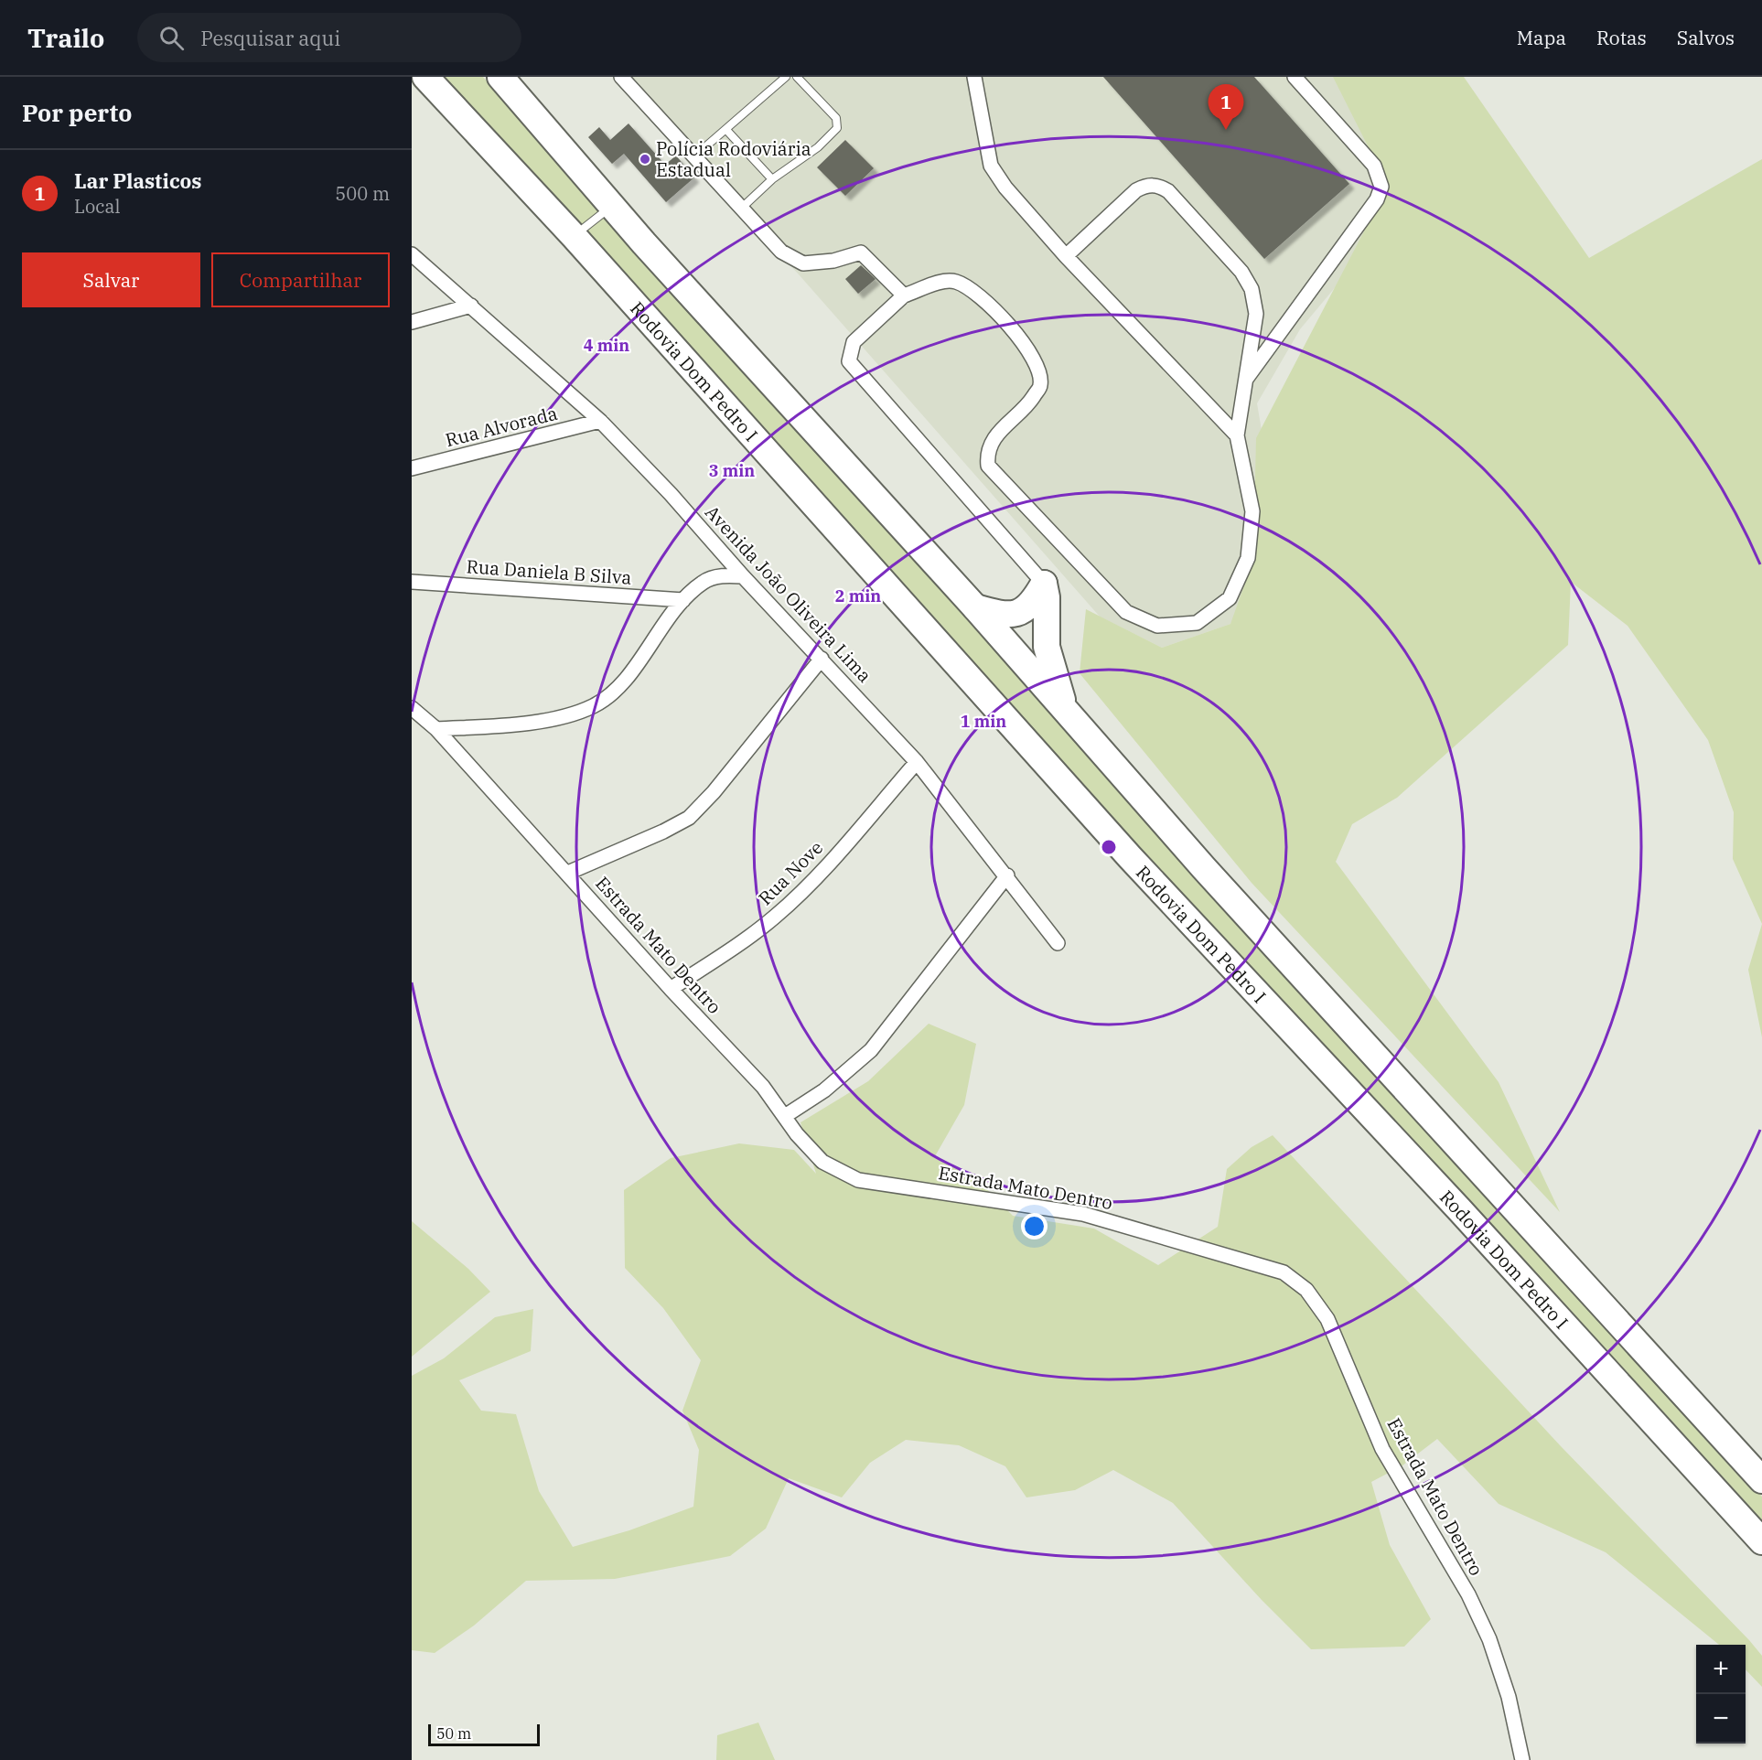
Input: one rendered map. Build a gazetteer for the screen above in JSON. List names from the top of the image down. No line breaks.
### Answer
{"streets":{"highway":["Rodovia Dom Pedro I"],"street":["Rua Alvorada","Rua Daniela B Silva","Avenida João Oliveira Lima","Rua Nove","Estrada Mato Dentro"]},"crossings":[["Rua Alvorada","Avenida João Oliveira Lima"],["Avenida João Oliveira Lima","Rua Nove"],["Rua Nove","Estrada Mato Dentro"]],"places":["Polícia Rodoviária Estadual"],"scale_bar":"50 m","page":{"header":"Trailo","search":"Pesquisar aqui","nav":["Mapa","Rotas","Salvos"],"heading":"Por perto","pins":"1","list":[{"mark":"1","name":"Lar Plasticos","note":"Local","value":"500 m"}],"buttons":["Salvar","Compartilhar"],"map_buttons":["+","−"],"scale":"50 m"},"rings":["4 min","3 min","2 min","1 min"]}
